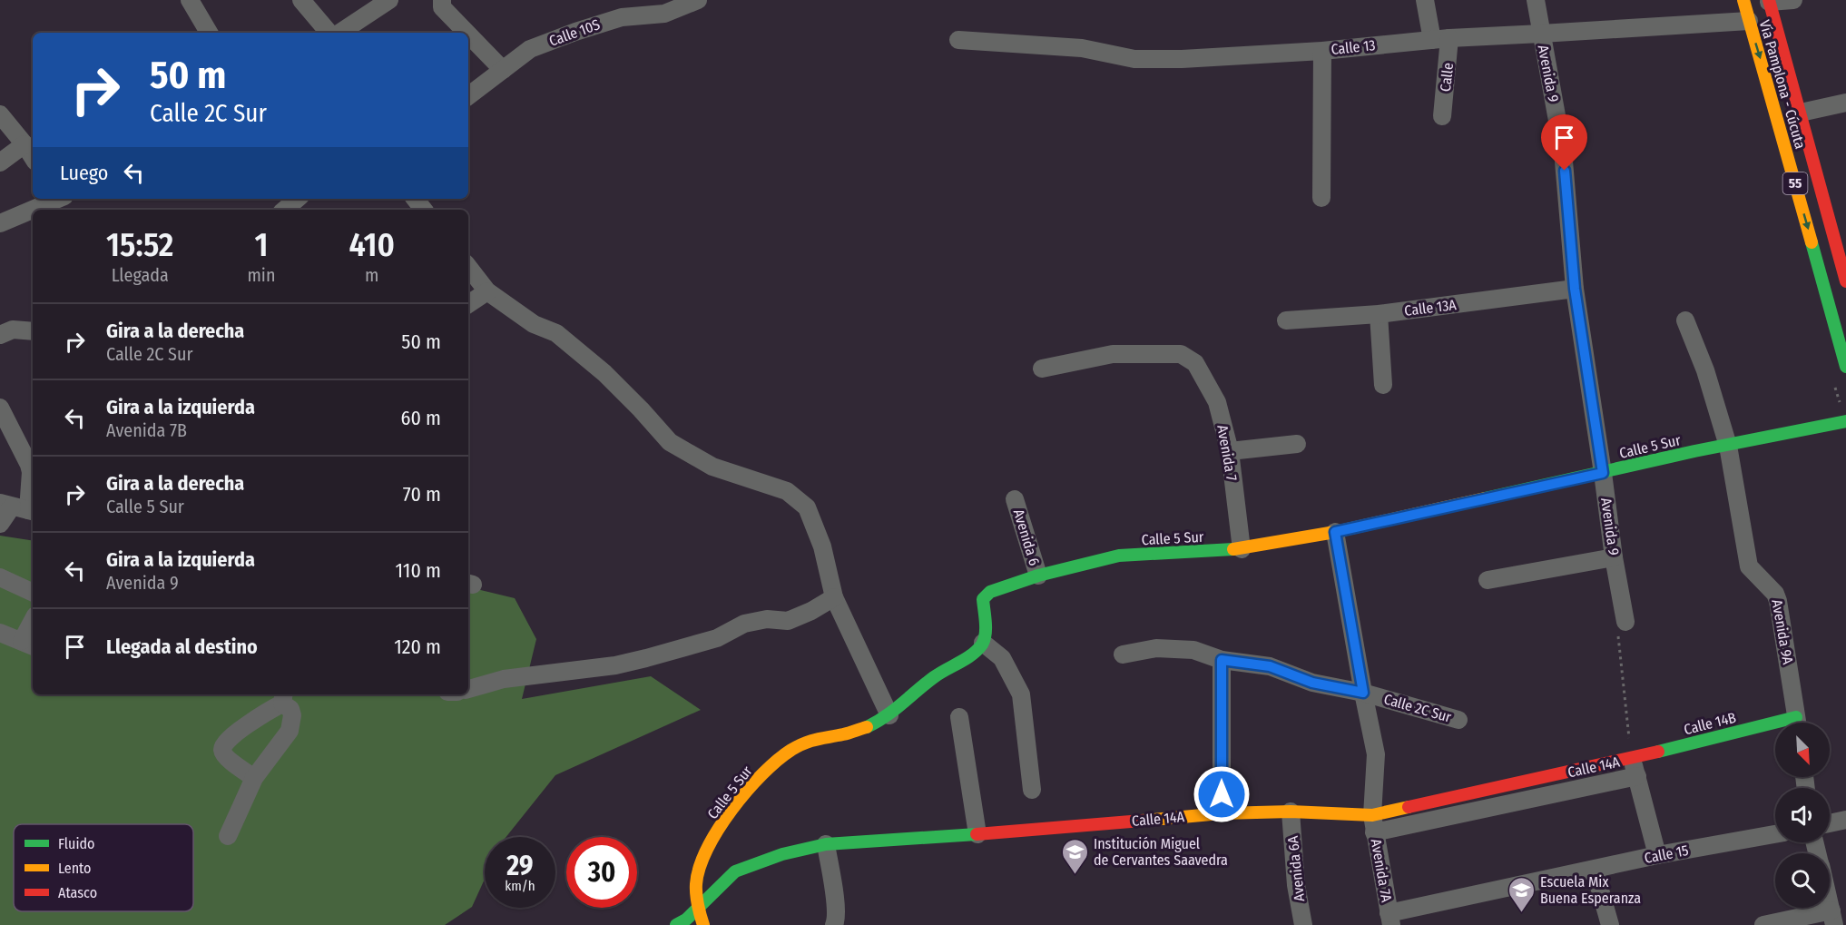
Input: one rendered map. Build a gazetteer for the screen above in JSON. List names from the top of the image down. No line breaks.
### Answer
{"streets":{"main road":["Vía Pamplona - Cúcuta","55","Calle 5 Sur","Calle 14B","Calle 14A"],"street":["Calle 10S","Calle 13","Avenida 9","Calle","Calle 13A","Avenida 7","Avenida 6","Avenida 9A","Calle 2C Sur","Calle 15","Avenida 6A","Avenida 7A"]},"crossings":[["Calle 13","Avenida 9"],["Calle 13","Calle"],["Calle 13","Vía Pamplona - Cúcuta"],["Avenida 9","Calle 13A"],["Avenida 9","Calle 5 Sur"],["Calle 5 Sur","Avenida 7"],["Calle 5 Sur","Avenida 6"],["Calle 5 Sur","Avenida 9A"],["Calle 5 Sur","Calle 14A"],["Calle 5 Sur","Avenida 7A"],["Calle 2C Sur","Avenida 7A"],["Calle 14B","Calle 14A"],["Calle 14A","Avenida 6A"],["Calle 14A","Avenida 7A"],["Calle 15","Avenida 7A"]],"places":{"school or university":["Institución Miguel de Cervantes Saavedra","Escuela Mix Buena Esperanza"]},"legend":["Fluido","Lento","Atasco"],"north":"bottom right","page":{"turn":["50 m","Calle 2C Sur"],"then":"Luego","eta":["15:52","Llegada","1","min","410","m"],"list":[{"name":"Gira a la derecha","note":"Calle 2C Sur","value":"50 m"},{"name":"Gira a la izquierda","note":"Avenida 7B","value":"60 m"},{"name":"Gira a la derecha","note":"Calle 5 Sur","value":"70 m"},{"name":"Gira a la izquierda","note":"Avenida 9","value":"110 m"},{"name":"Llegada al destino","value":"120 m"}],"speed":"29 km/h","limit":"30"}}
